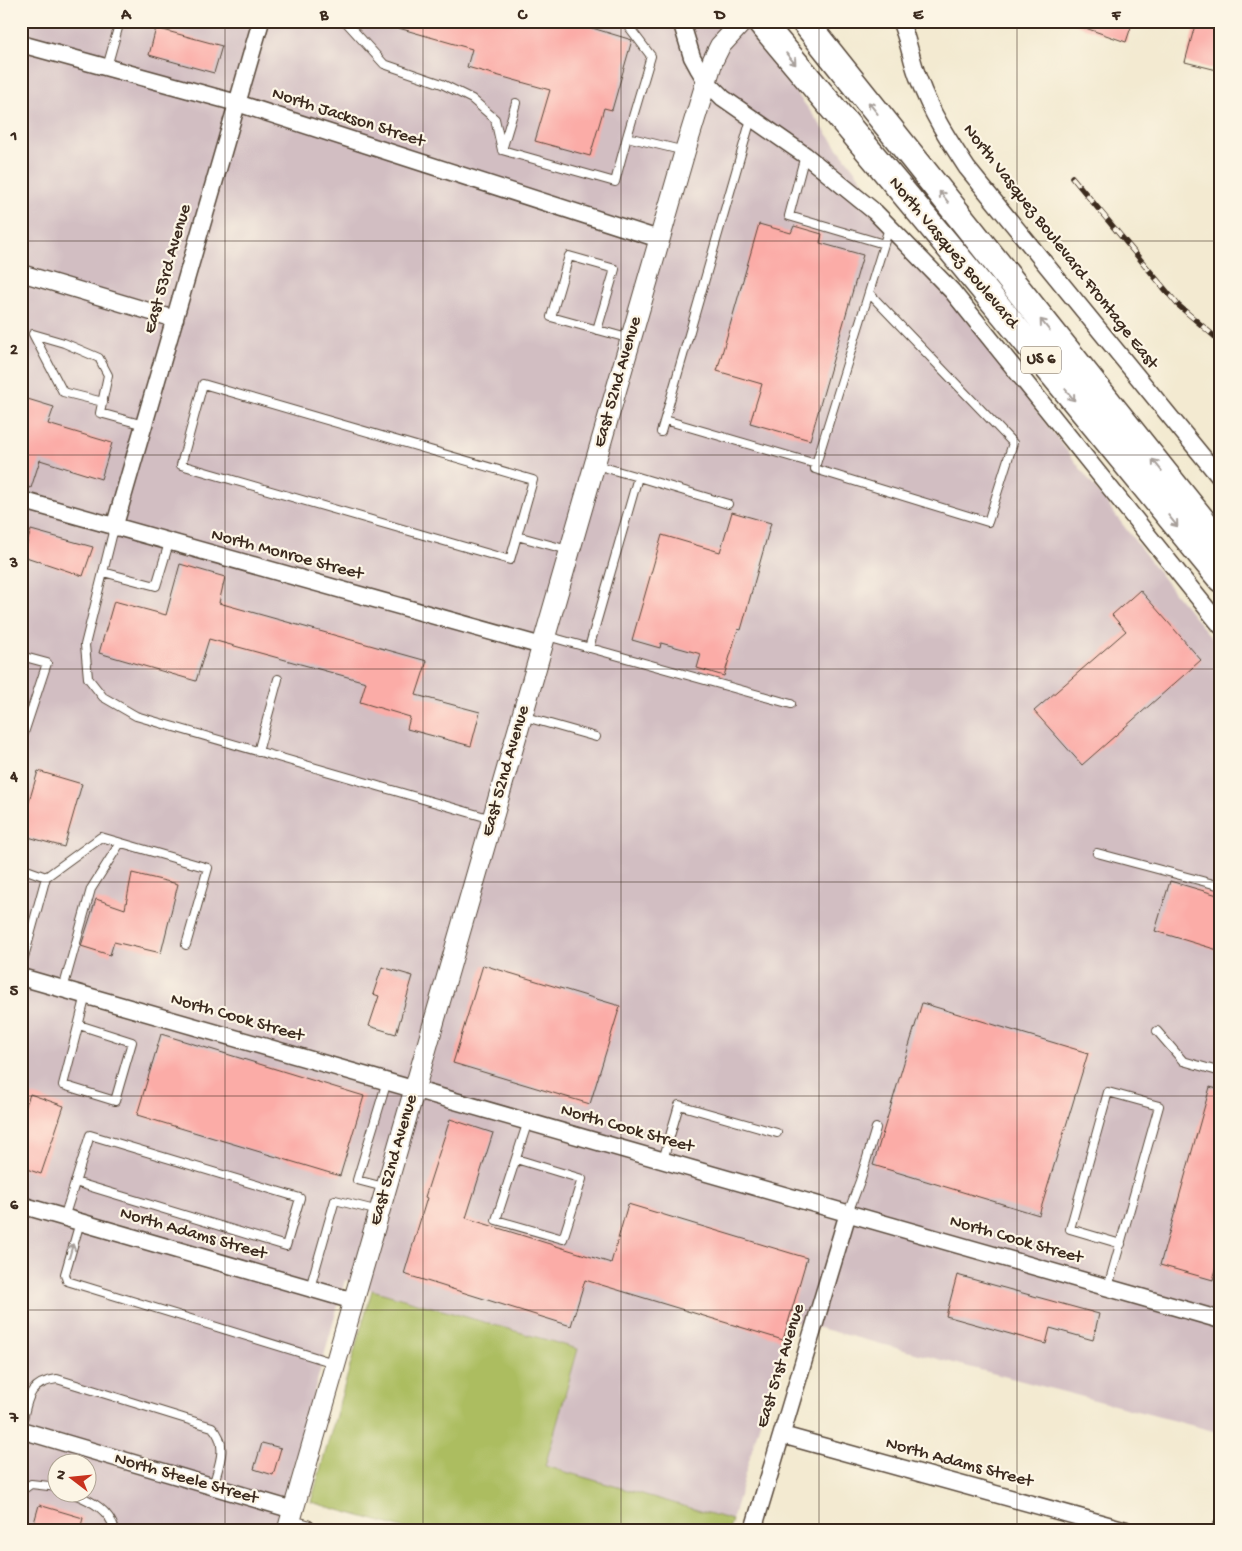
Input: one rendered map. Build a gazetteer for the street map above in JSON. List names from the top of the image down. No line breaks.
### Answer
{"streets":{"highway":["North Vasquez Boulevard","US 6"],"street":["North Jackson Street","North Vasquez Boulevard Frontage East","East 53rd Avenue","East 52nd Avenue","North Monroe Street","North Cook Street","North Adams Street","East 51st Avenue","North Steele Street"]},"crossings":[["North Jackson Street","East 53rd Avenue"],["North Jackson Street","East 52nd Avenue"],["East 53rd Avenue","North Monroe Street"],["East 52nd Avenue","North Monroe Street"],["East 52nd Avenue","North Cook Street"],["East 52nd Avenue","North Adams Street"],["East 52nd Avenue","North Steele Street"],["North Cook Street","East 51st Avenue"],["North Adams Street","East 51st Avenue"]],"north":"left","grid":{"columns":["A","B","C","D","E","F"],"rows":["1","2","3","4","5","6","7"]}}
